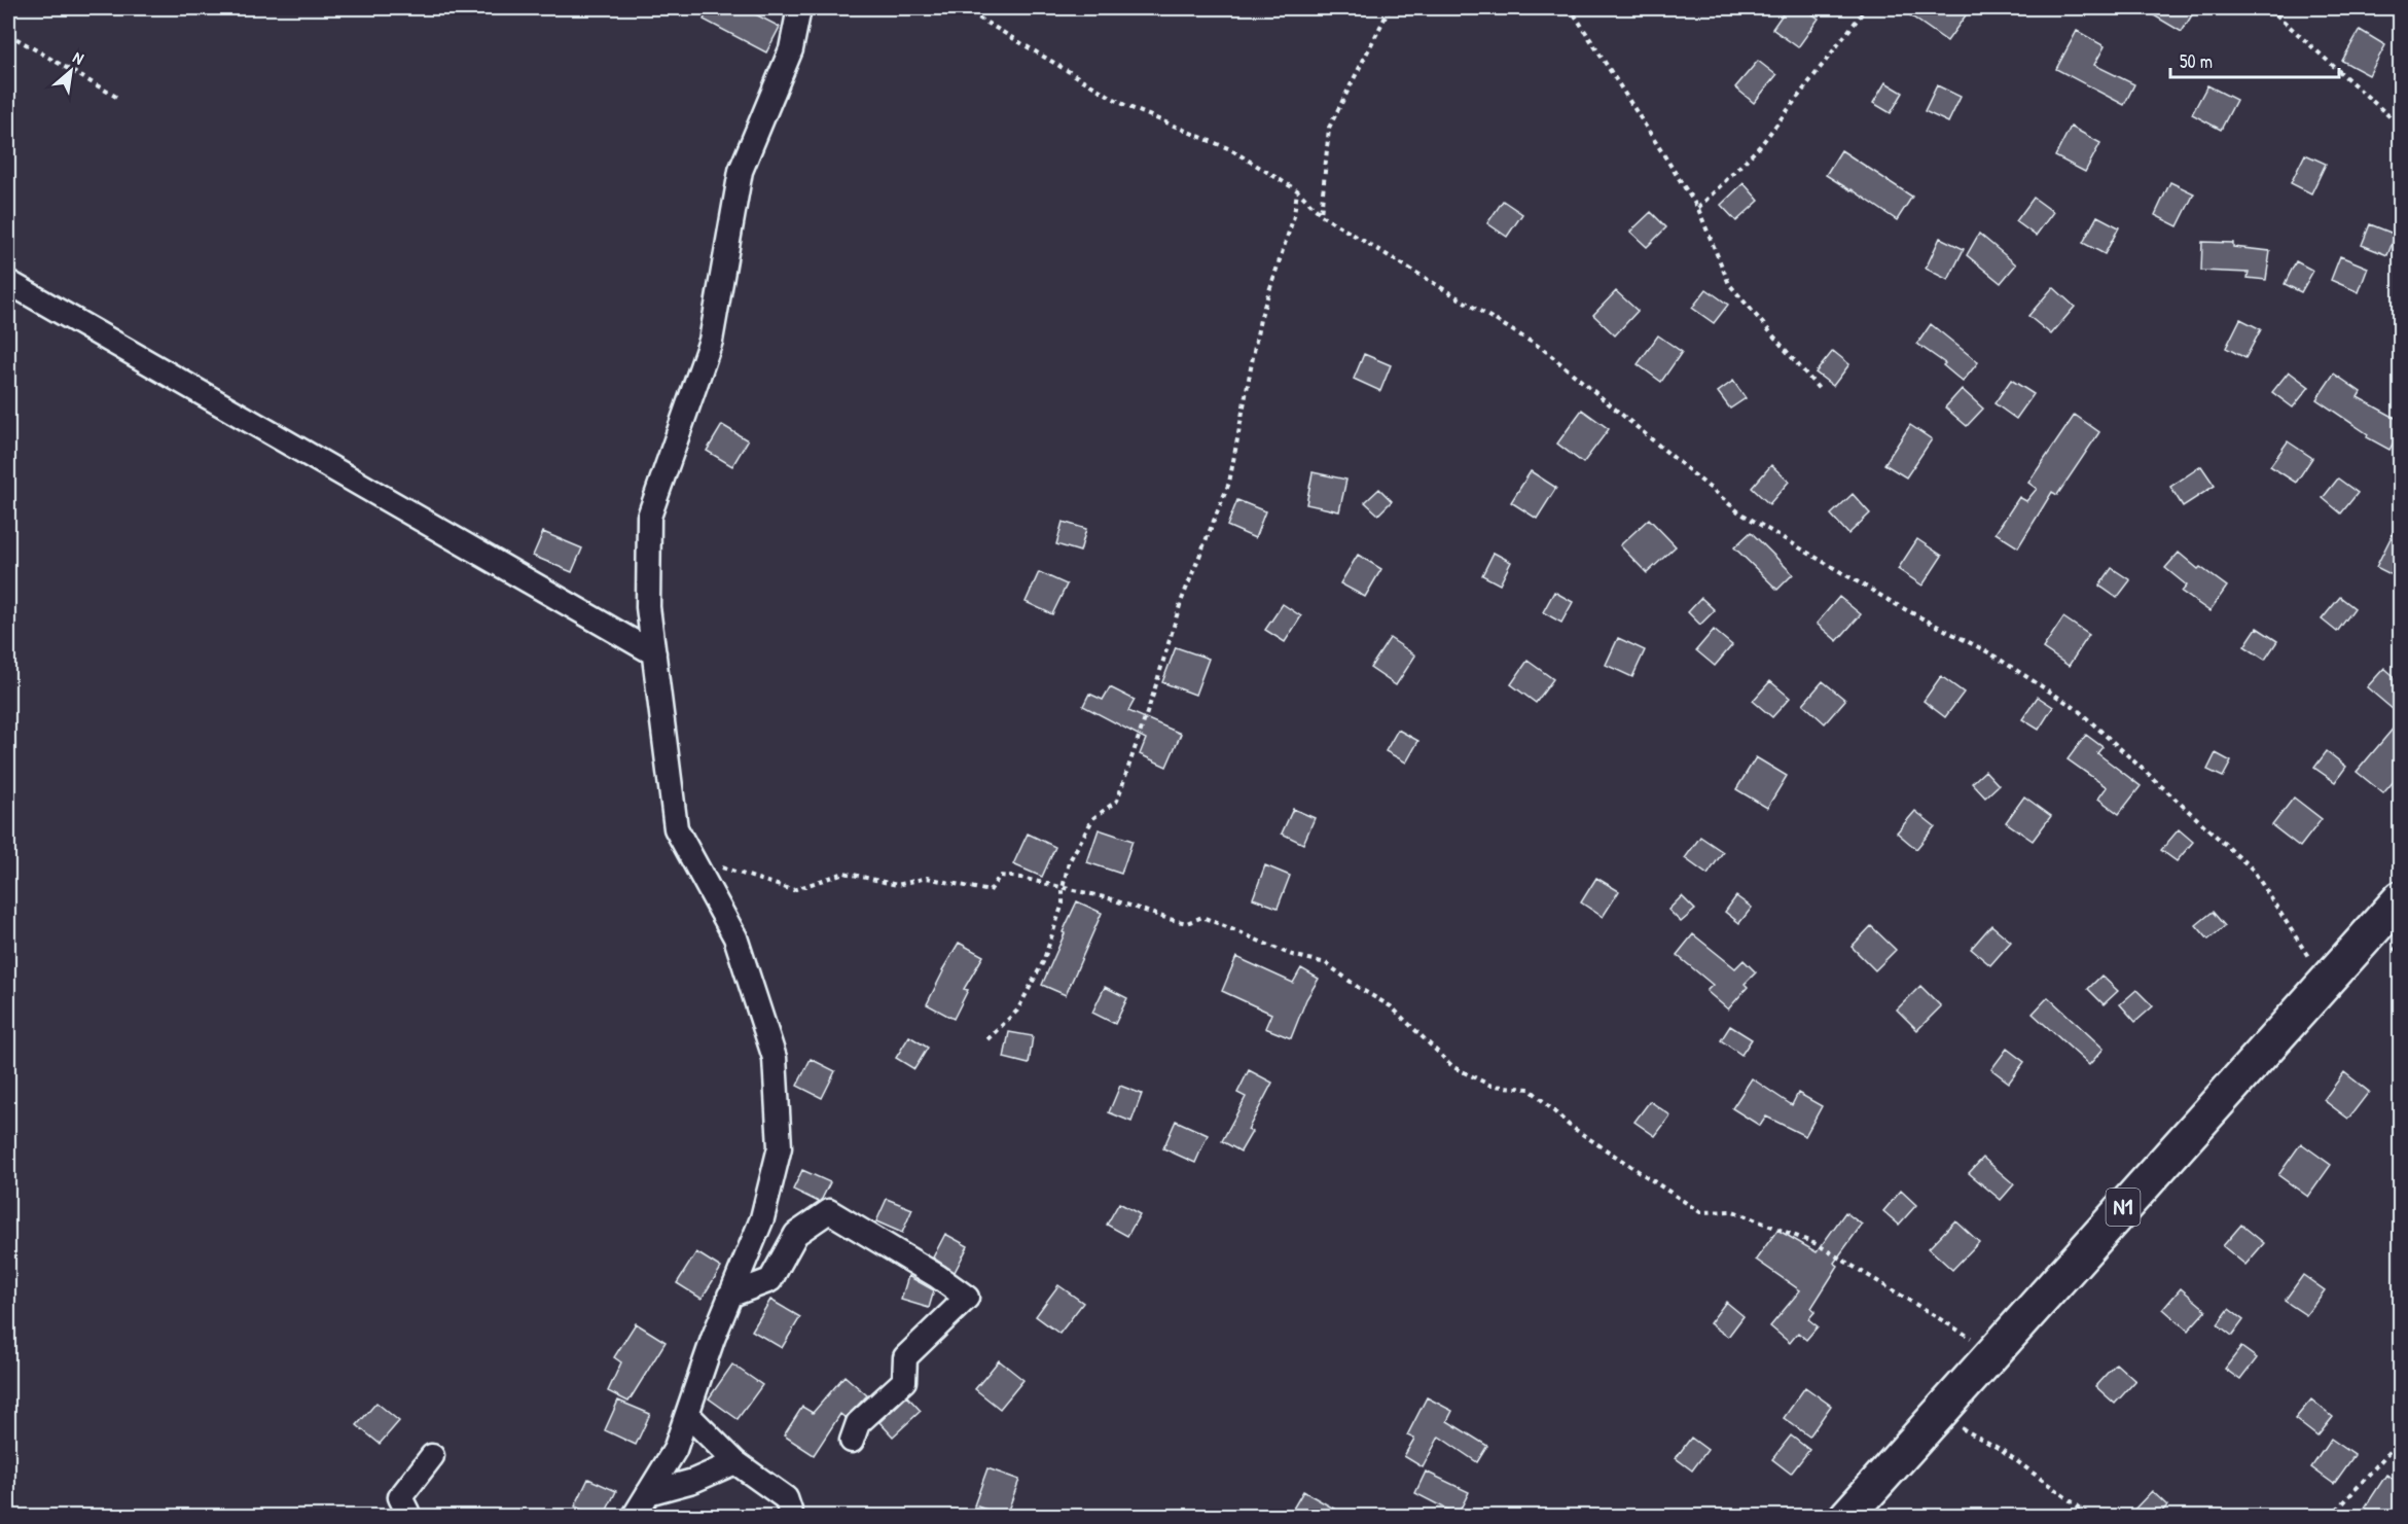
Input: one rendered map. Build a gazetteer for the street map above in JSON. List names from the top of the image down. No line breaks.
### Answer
{"streets":{"highway":["N1"]},"scale_bar":"50 m","north":"top right"}
